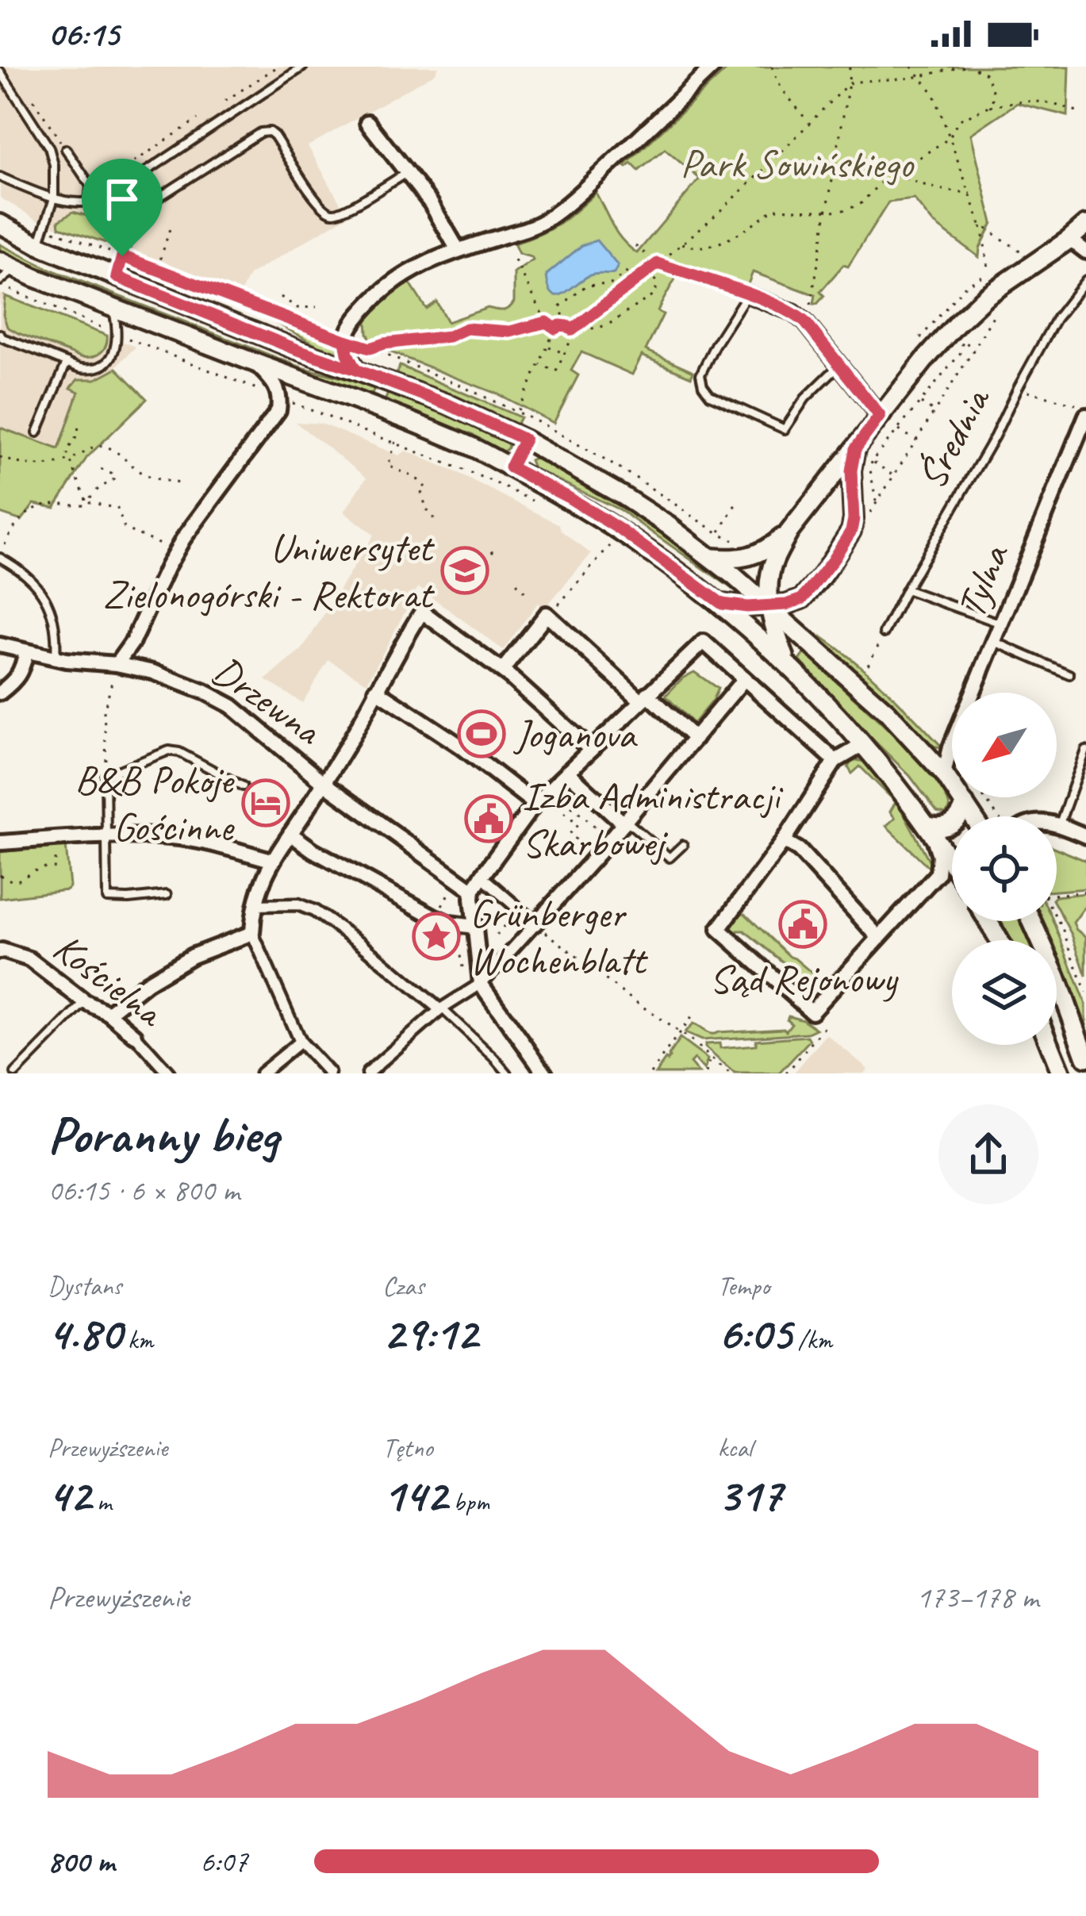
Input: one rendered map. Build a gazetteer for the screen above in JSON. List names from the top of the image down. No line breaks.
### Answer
{"streets":{"street":["Tylna","Drzewna","Kościelna"],"lane":["Średnia"]},"parks":["Park Sowińskiego"],"places":{"school or university":["Uniwersytet Zielonogórski - Rektorat"],"sports":["Joganova"],"hotel":["B&B Pokoje Gościnne"],"public building":["Izba Administracji Skarbowej","Sąd Rejonowy"],"place":["Grünberger Wochenblatt"]},"north":"bottom left","page":{"status":"06:15","heading":["Poranny bieg","06:15 · 6 × 800 m"],"stats":[["Dystans","4.80 km"],["Czas","29:12"],["Tempo","6:05 /km"],["Przewyższenie","42 m"],["Tętno","142 bpm"],["kcal","317"]],"chart":["Przewyższenie","173–178 m"],"list":[{"name":"800 m","note":"6:07"}]}}
